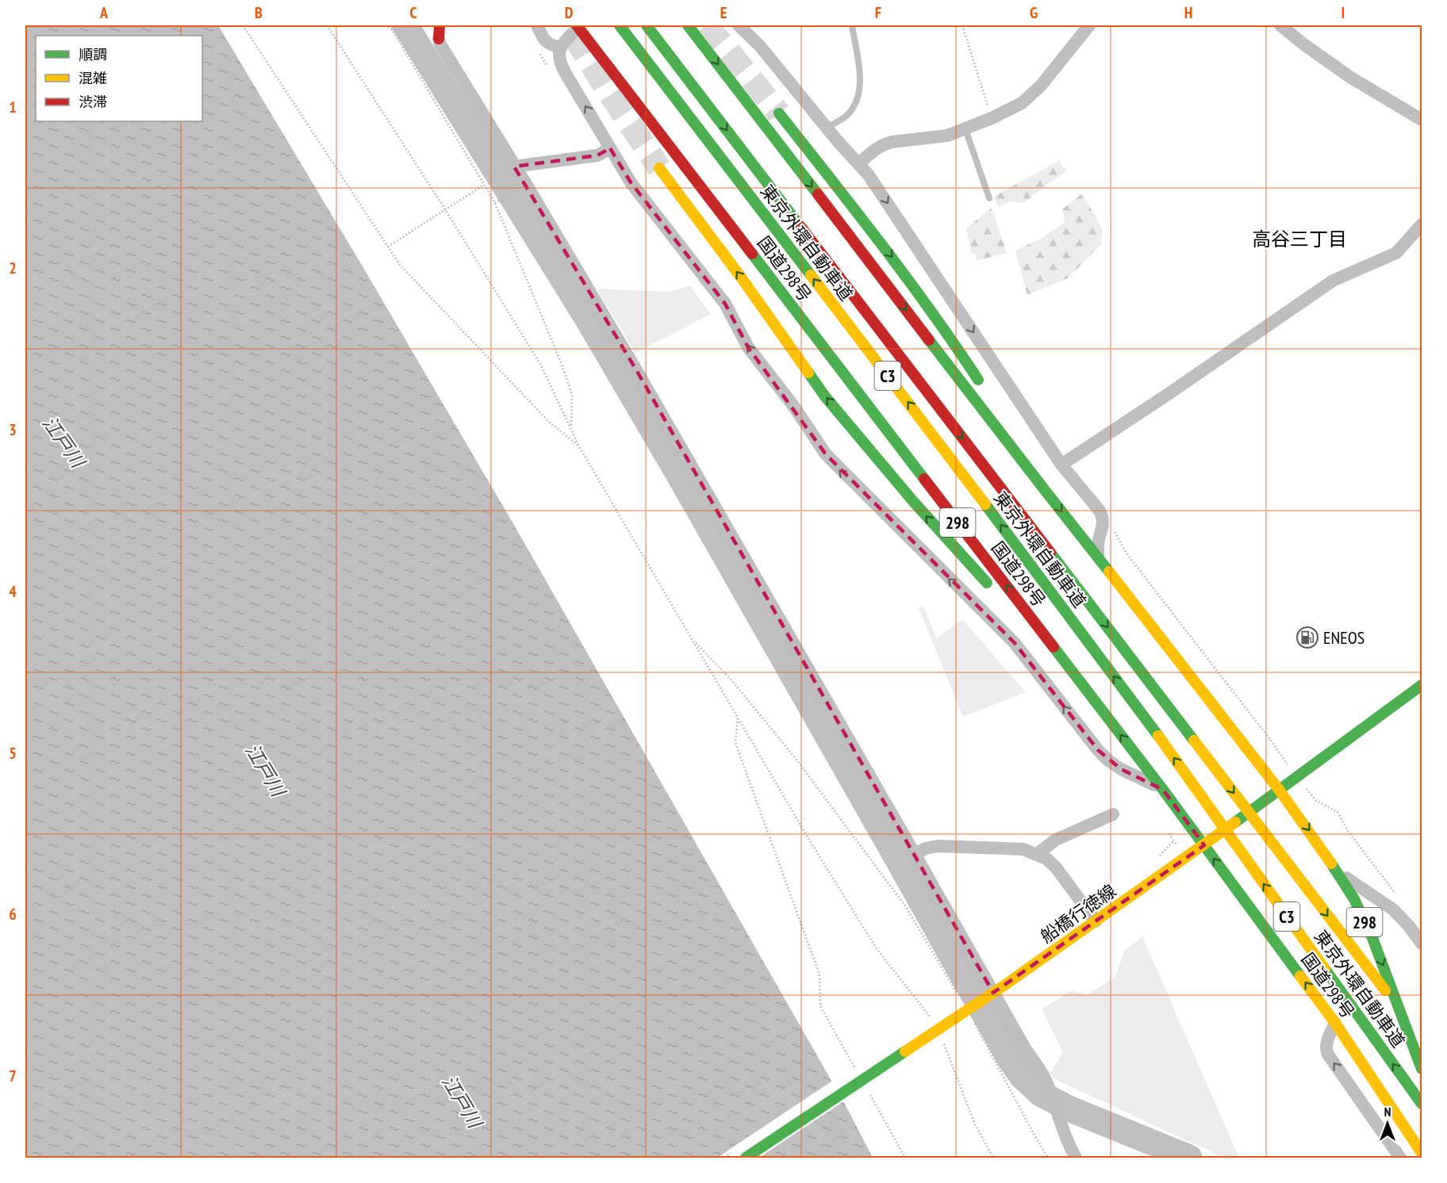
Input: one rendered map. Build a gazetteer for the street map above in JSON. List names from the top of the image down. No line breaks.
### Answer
{"streets":{"main road":["東京外環自動車道","国道298号","C3","298","船橋行徳線"]},"crossings":[["国道298号","船橋行徳線"],["298","船橋行徳線"]],"districts":["高谷三丁目"],"water":["江戸川"],"places":{"fuel station":["ENEOS"]},"legend":["順調","混雑","渋滞"],"north":"top","grid":{"columns":["A","B","C","D","E","F","G","H","I"],"rows":["1","2","3","4","5","6","7"]}}
